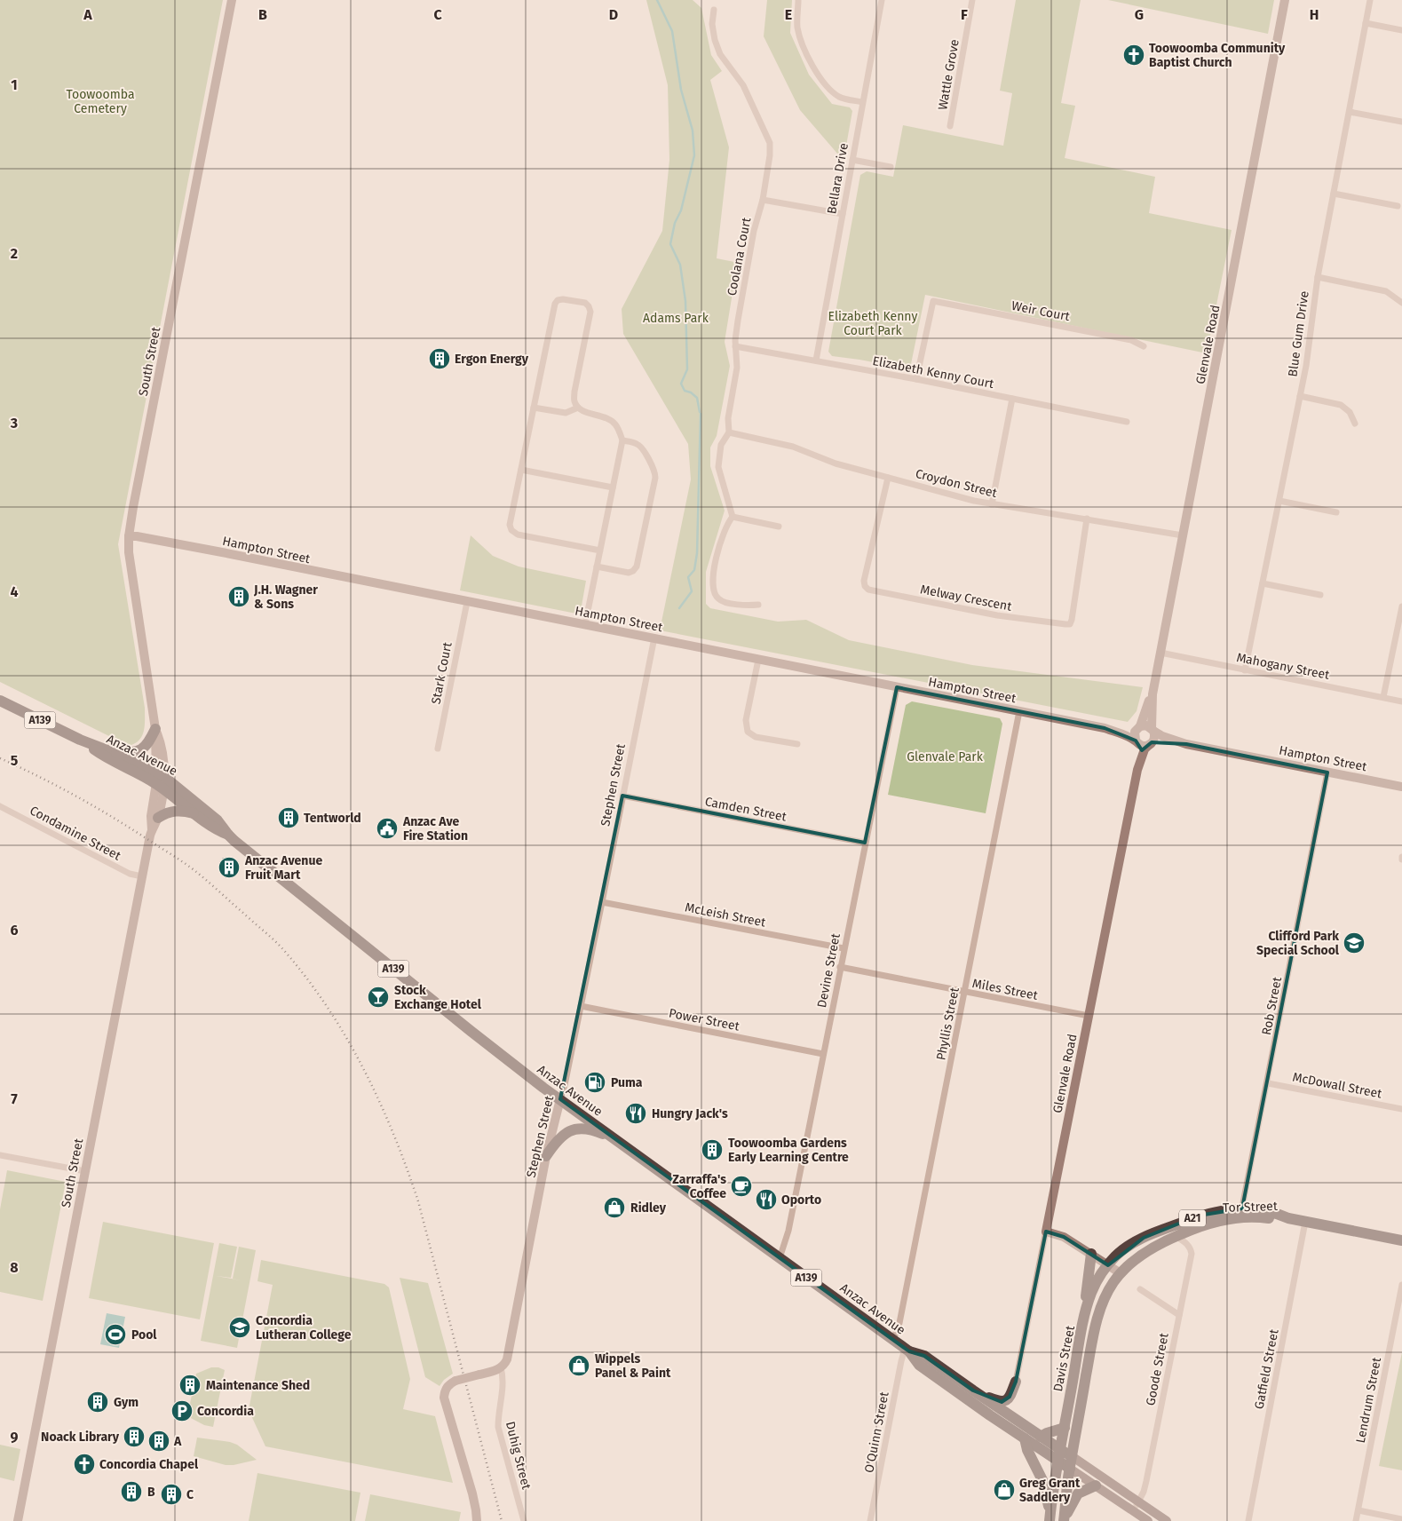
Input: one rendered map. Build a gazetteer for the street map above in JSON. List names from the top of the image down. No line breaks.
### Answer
{"streets":{"highway":["A139","Anzac Avenue","Tor Street","A21","Davis Street"],"street":["Wattle Grove","Bellara Drive","Coolana Court","Weir Court","Blue Gum Drive","Glenvale Road","South Street","Elizabeth Kenny Court","Croydon Street","Hampton Street","Melway Crescent","Mahogany Street","Stark Court","Stephen Street","Camden Street","Condamine Street","McLeish Street","Devine Street","Miles Street","Rob Street","Power Street","Phyllis Street","McDowall Street","Goode Street","Gatfield Street","Lendrum Street","O'Quinn Street","Duhig Street"]},"crossings":[["Bellara Drive","Elizabeth Kenny Court"],["Coolana Court","Elizabeth Kenny Court"],["Coolana Court","Croydon Street"],["Weir Court","Elizabeth Kenny Court"],["Blue Gum Drive","Mahogany Street"],["Glenvale Road","Croydon Street"],["Glenvale Road","Hampton Street"],["Glenvale Road","Mahogany Street"],["Glenvale Road","Miles Street"],["South Street","Hampton Street"],["South Street","Anzac Avenue"],["South Street","Condamine Street"],["Croydon Street","Melway Crescent"],["Hampton Street","Stark Court"],["Hampton Street","Stephen Street"],["Hampton Street","Devine Street"],["Hampton Street","Rob Street"],["Hampton Street","Phyllis Street"],["Anzac Avenue","Stephen Street"],["Anzac Avenue","Devine Street"],["Anzac Avenue","Phyllis Street"],["Anzac Avenue","A21"],["Anzac Avenue","Davis Street"],["Anzac Avenue","Goode Street"],["Anzac Avenue","O'Quinn Street"],["Stephen Street","Camden Street"],["Stephen Street","McLeish Street"],["Stephen Street","Power Street"],["Stephen Street","Duhig Street"],["Camden Street","Devine Street"],["McLeish Street","Devine Street"],["Devine Street","Miles Street"],["Devine Street","Power Street"],["Miles Street","Phyllis Street"],["Rob Street","McDowall Street"],["Rob Street","Tor Street"],["Tor Street","Davis Street"],["Tor Street","Goode Street"],["Tor Street","Gatfield Street"],["A21","Davis Street"]],"parks":["Toowoomba Cemetery","Elizabeth Kenny Court Park","Adams Park","Glenvale Park"],"places":{"church":["Toowoomba Community Baptist Church","Concordia Chapel"],"building":["Ergon Energy","J.H. Wagner & Sons","Tentworld","Anzac Avenue Fruit Mart","Toowoomba Gardens Early Learning Centre","Maintenance Shed","Gym","Noack Library","A","B","C"],"public building":["Anzac Ave Fire Station"],"school or university":["Clifford Park Special School","Concordia Lutheran College"],"bar":["Stock Exchange Hotel"],"fuel station":["Puma"],"restaurant":["Hungry Jack's","Oporto"],"cafe":["Zarraffa's Coffee"],"shop":["Ridley","Wippels Panel & Paint","Greg Grant Saddlery"],"sports":["Pool"],"parking":["Concordia"]},"grid":{"columns":["A","B","C","D","E","F","G","H"],"rows":["1","2","3","4","5","6","7","8","9"]}}
